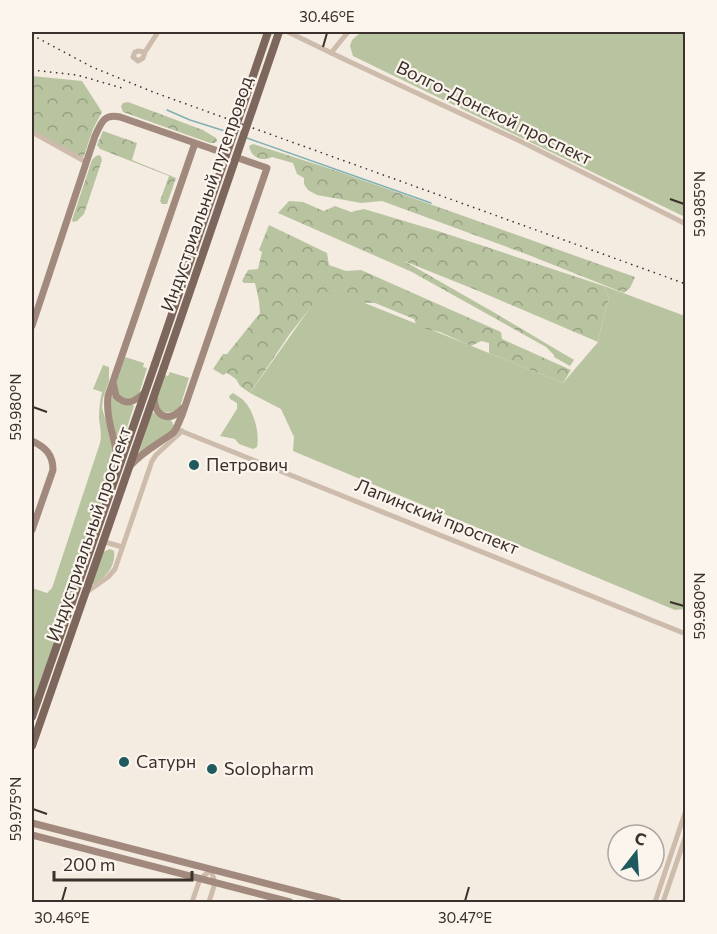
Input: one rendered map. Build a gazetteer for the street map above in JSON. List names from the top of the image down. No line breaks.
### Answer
{"streets":{"main road":["Индустриальный путепровод","Индустриальный проспект"],"street":["Волго-Донской проспект","Лапинский проспект"]},"crossings":[["Индустриальный путепровод","Индустриальный проспект"]],"places":["Петрович","Сатурн","Solopharm"],"scale_bar":"200 m","north":"top","coordinates":["30.46°E","59.985°N","59.980°N","59.975°N","30.47°E"]}
